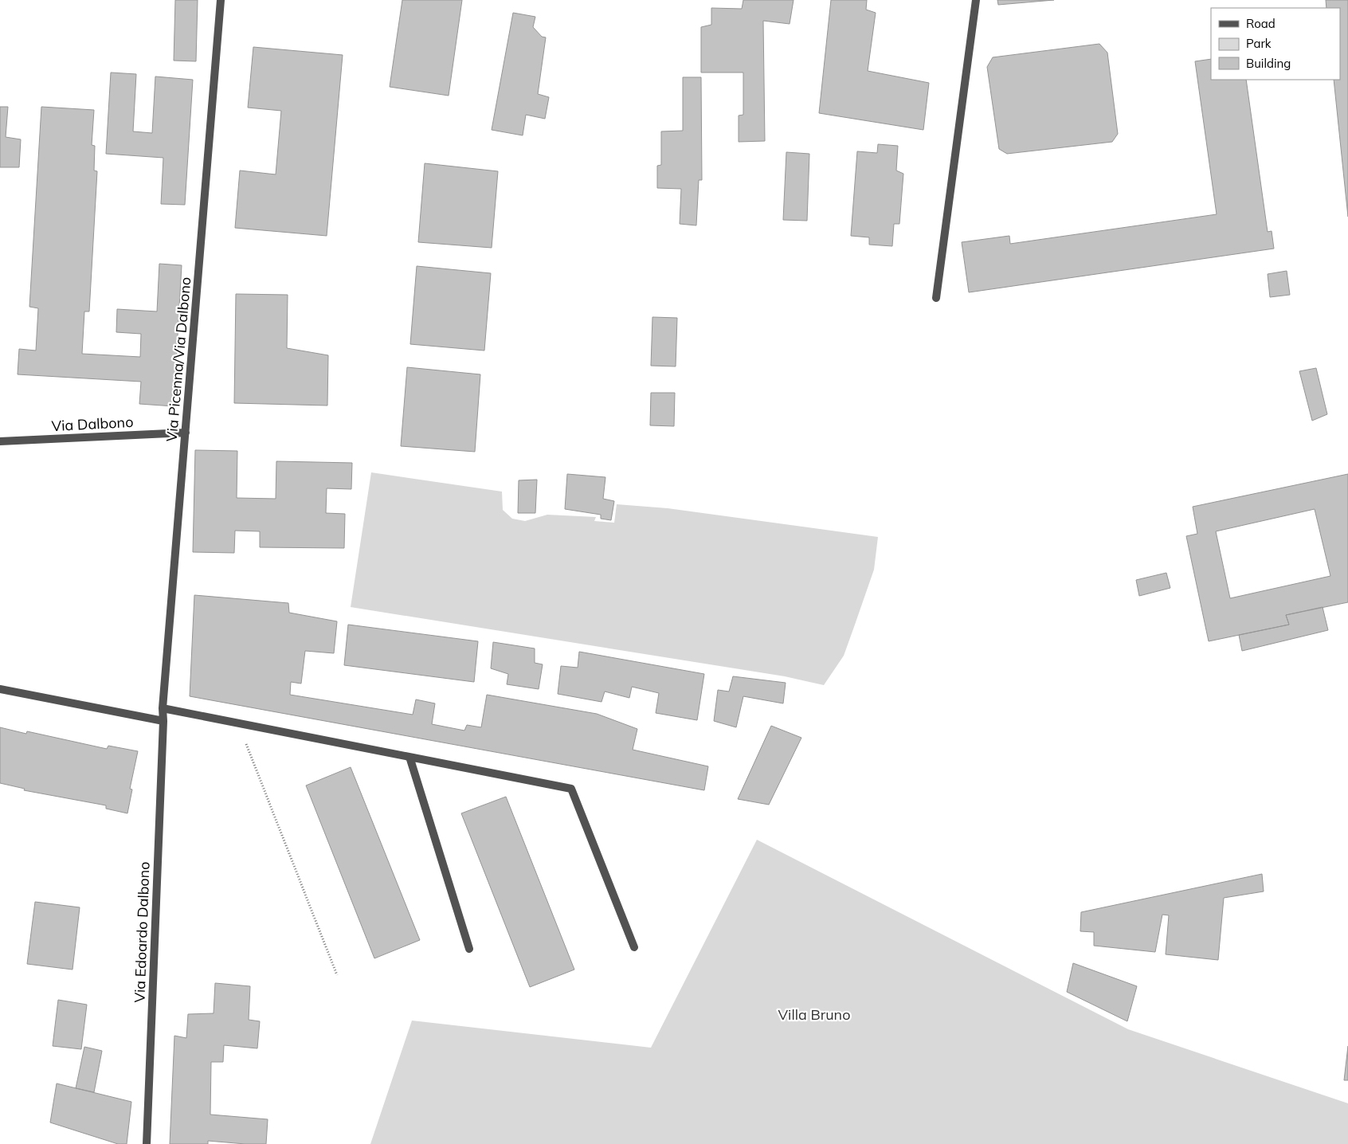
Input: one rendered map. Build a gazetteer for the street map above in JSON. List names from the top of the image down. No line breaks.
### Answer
{"streets":{"street":["Via Picenna/Via Dalbono","Via Dalbono","Via Edoardo Dalbono"]},"crossings":[["Via Picenna/Via Dalbono","Via Dalbono"],["Via Picenna/Via Dalbono","Via Edoardo Dalbono"]],"parks":["Villa Bruno"],"legend":["Road","Park","Building"]}
